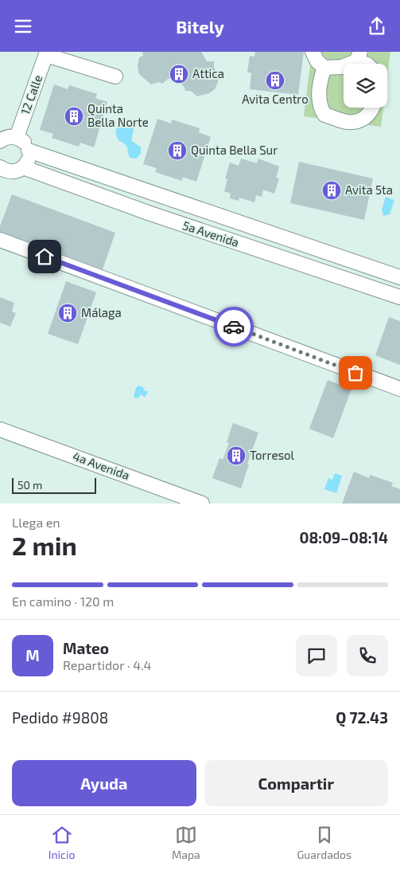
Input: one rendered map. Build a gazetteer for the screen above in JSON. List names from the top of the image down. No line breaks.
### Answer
{"streets":{"street":["12 Calle","5a Avenida","4a Avenida"]},"places":{"building":["Attica","Avita Centro","Quinta Bella Norte","Quinta Bella Sur","Avita 5ta","Málaga","Torresol"]},"scale_bar":"50 m","page":{"header":"Bitely","scale":"50 m","heading":["2 min","Llega en","08:09–08:14"],"panel":["Mateo","Repartidor · 4.4","Pedido #9808","Q 72.43"],"bar":"En camino · 120 m","round":"M","buttons":["Ayuda","Compartir"],"tabs":["Inicio","Mapa","Guardados"]}}
